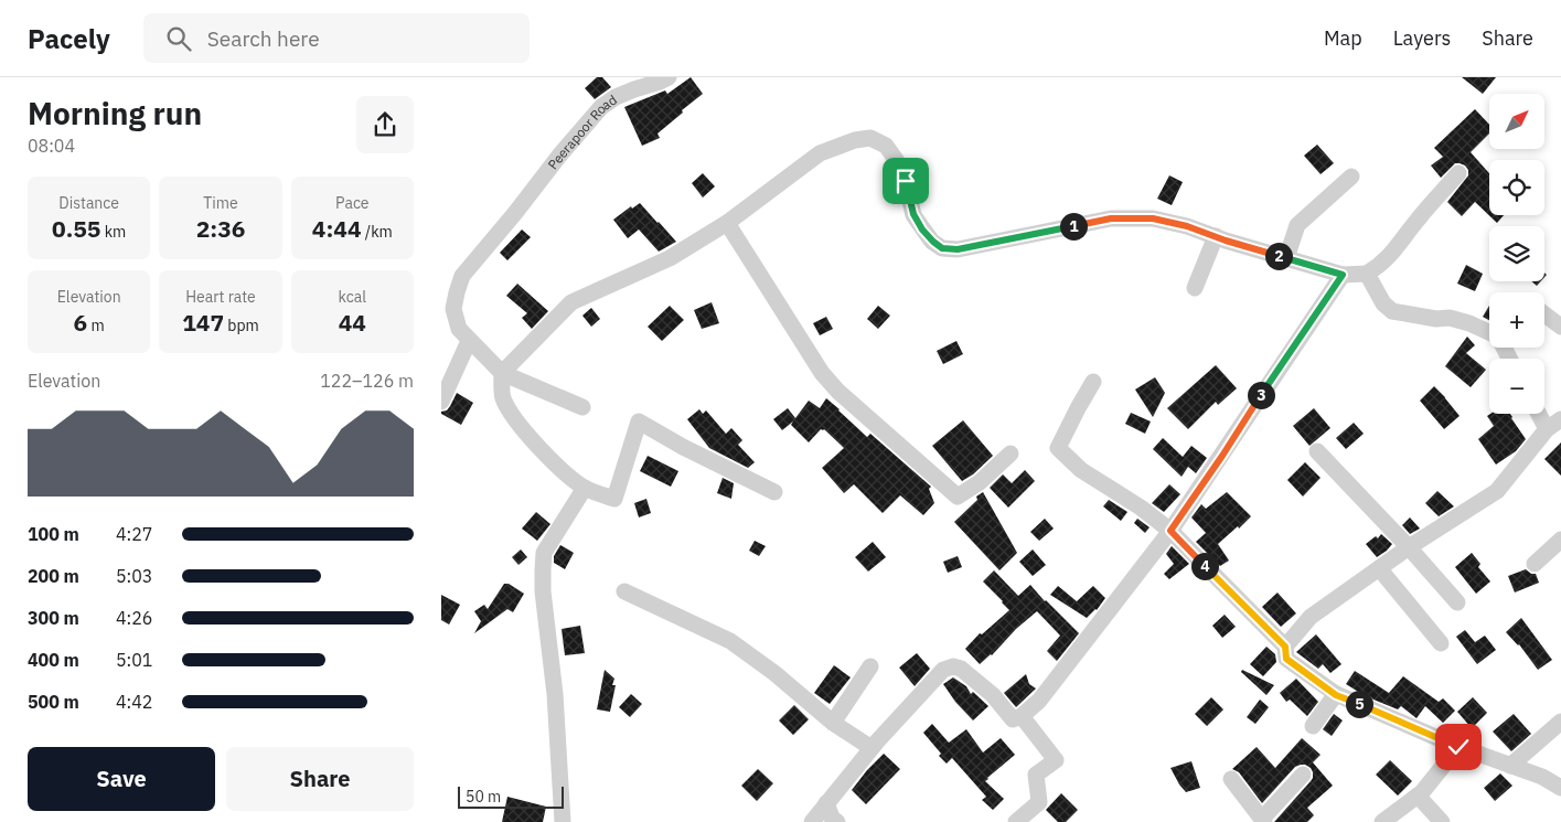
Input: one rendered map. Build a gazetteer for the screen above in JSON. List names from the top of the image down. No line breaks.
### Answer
{"streets":{"street":["Peerapoor Road"]},"scale_bar":"50 m","north":"top right","page":{"header":"Pacely","search":"Search here","nav":["Map","Layers","Share"],"heading":["Morning run","08:04"],"map_buttons":["+","−"],"stats":[["Distance","0.55 km"],["Time","2:36"],["Pace","4:44 /km"],["Elevation","6 m"],["Heart rate","147 bpm"],["kcal","44"]],"pins":["1","2","3","4","5"],"chart":["Elevation","122–126 m"],"list":[{"name":"100 m","note":"4:27"},{"name":"200 m","note":"5:03"},{"name":"300 m","note":"4:26"},{"name":"400 m","note":"5:01"},{"name":"500 m","note":"4:42"}],"buttons":["Save","Share"],"scale":"50 m"}}
